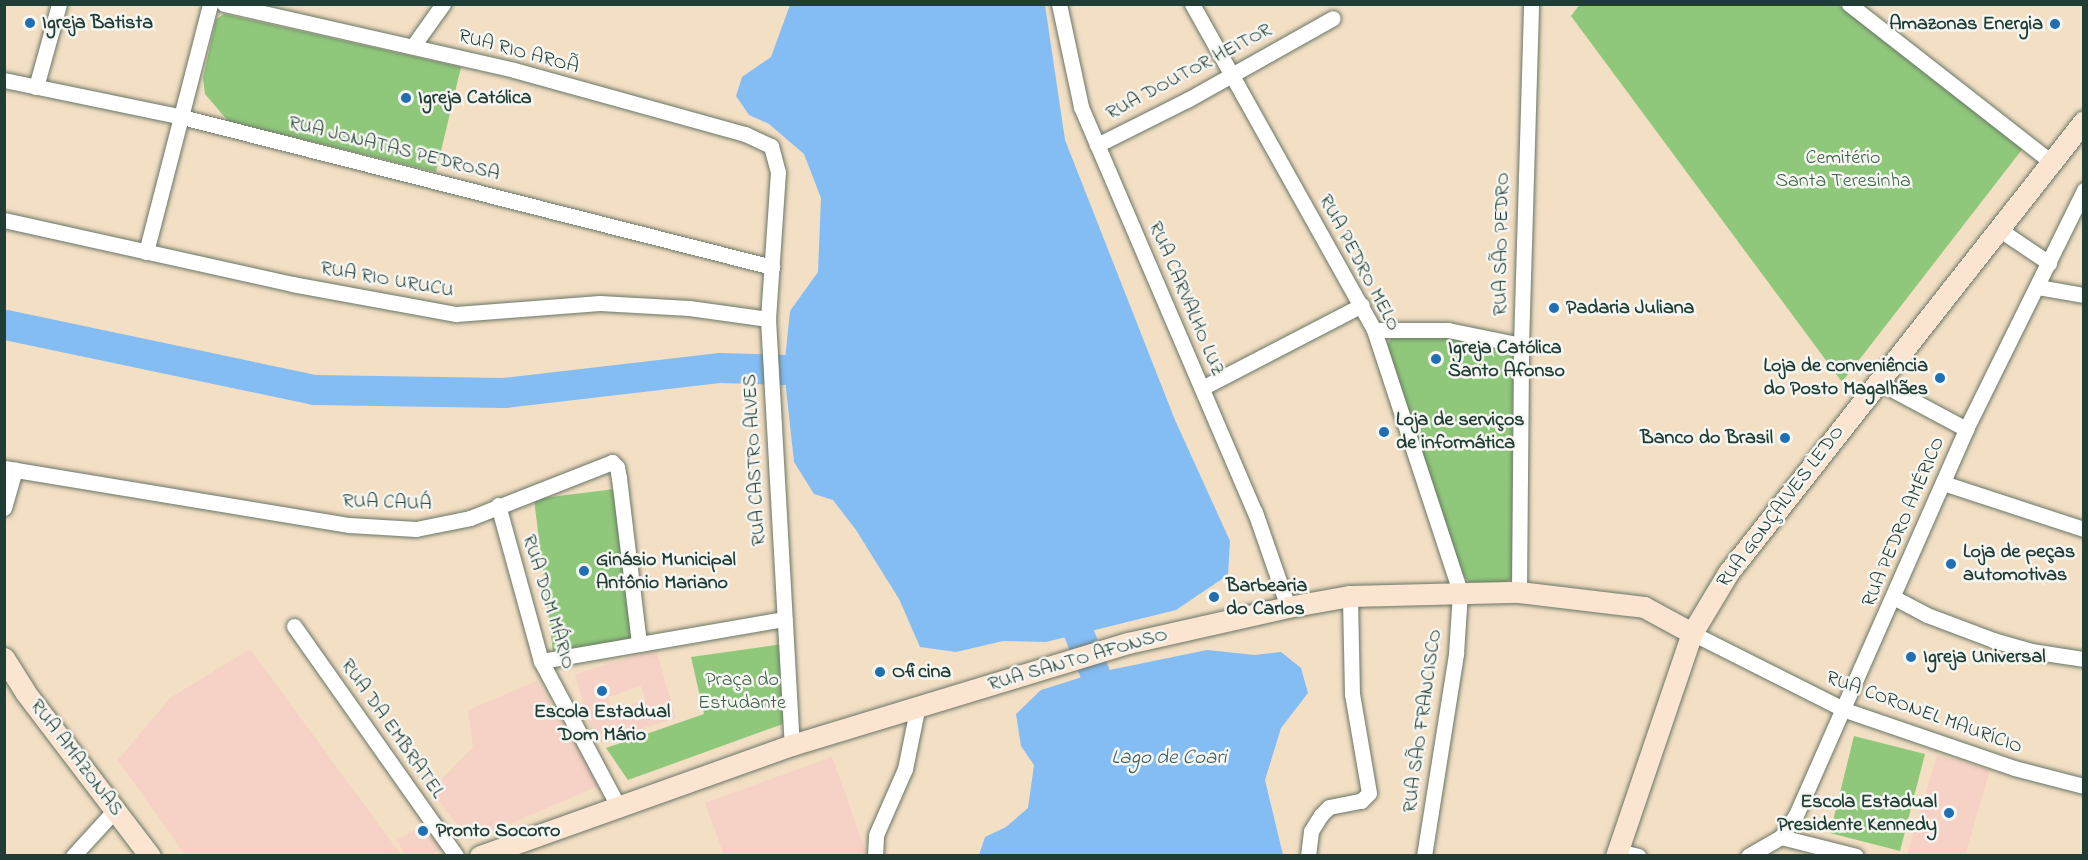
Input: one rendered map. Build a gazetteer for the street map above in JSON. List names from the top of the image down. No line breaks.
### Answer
{"streets":{"main road":["RUA GONÇALVES LEDO","RUA SANTO AFONSO","RUA AMAZONAS"],"street":["RUA RIO AROÃ","RUA DOUTOR HEITOR","RUA JONATAS PEDROSA","RUA SÃO PEDRO","RUA PEDRO MELO","RUA RIO URUCU","RUA CARVALHO LUZ","RUA CASTRO ALVES","RUA CAUÁ","RUA PEDRO AMÉRICO","RUA DOM MÁRIO","RUA CORONEL MAURÍCIO","RUA SÃO FRANCISCO","RUA DA EMBRATEL"]},"crossings":[["RUA RIO AROÃ","RUA CASTRO ALVES"],["RUA DOUTOR HEITOR","RUA PEDRO MELO"],["RUA DOUTOR HEITOR","RUA CARVALHO LUZ"],["RUA JONATAS PEDROSA","RUA CASTRO ALVES"],["RUA SÃO PEDRO","RUA SANTO AFONSO"],["RUA PEDRO MELO","RUA SANTO AFONSO"],["RUA PEDRO MELO","RUA SÃO FRANCISCO"],["RUA RIO URUCU","RUA CASTRO ALVES"],["RUA CARVALHO LUZ","RUA SANTO AFONSO"],["RUA CASTRO ALVES","RUA SANTO AFONSO"],["RUA CAUÁ","RUA DOM MÁRIO"],["RUA GONÇALVES LEDO","RUA SANTO AFONSO"],["RUA GONÇALVES LEDO","RUA CORONEL MAURÍCIO"],["RUA PEDRO AMÉRICO","RUA CORONEL MAURÍCIO"],["RUA DOM MÁRIO","RUA SANTO AFONSO"],["RUA SANTO AFONSO","RUA CORONEL MAURÍCIO"],["RUA SANTO AFONSO","RUA SÃO FRANCISCO"]],"water":["Lago de Coari"],"parks":["Cemitério Santa Teresinha","Praça do Estudante"],"places":["Igreja Batista","Amazonas Energia","Igreja Católica","Padaria Juliana","Igreja Católica Santo Afonso","Loja de conveniência do Posto Magalhães","Loja de serviços de informática","Banco do Brasil","Loja de peças automotivas","Ginásio Municipal Antônio Mariano","Barbearia do Carlos","Igreja Universal","Oficina","Escola Estadual Dom Mário","Escola Estadual Presidente Kennedy","Pronto Socorro"]}
